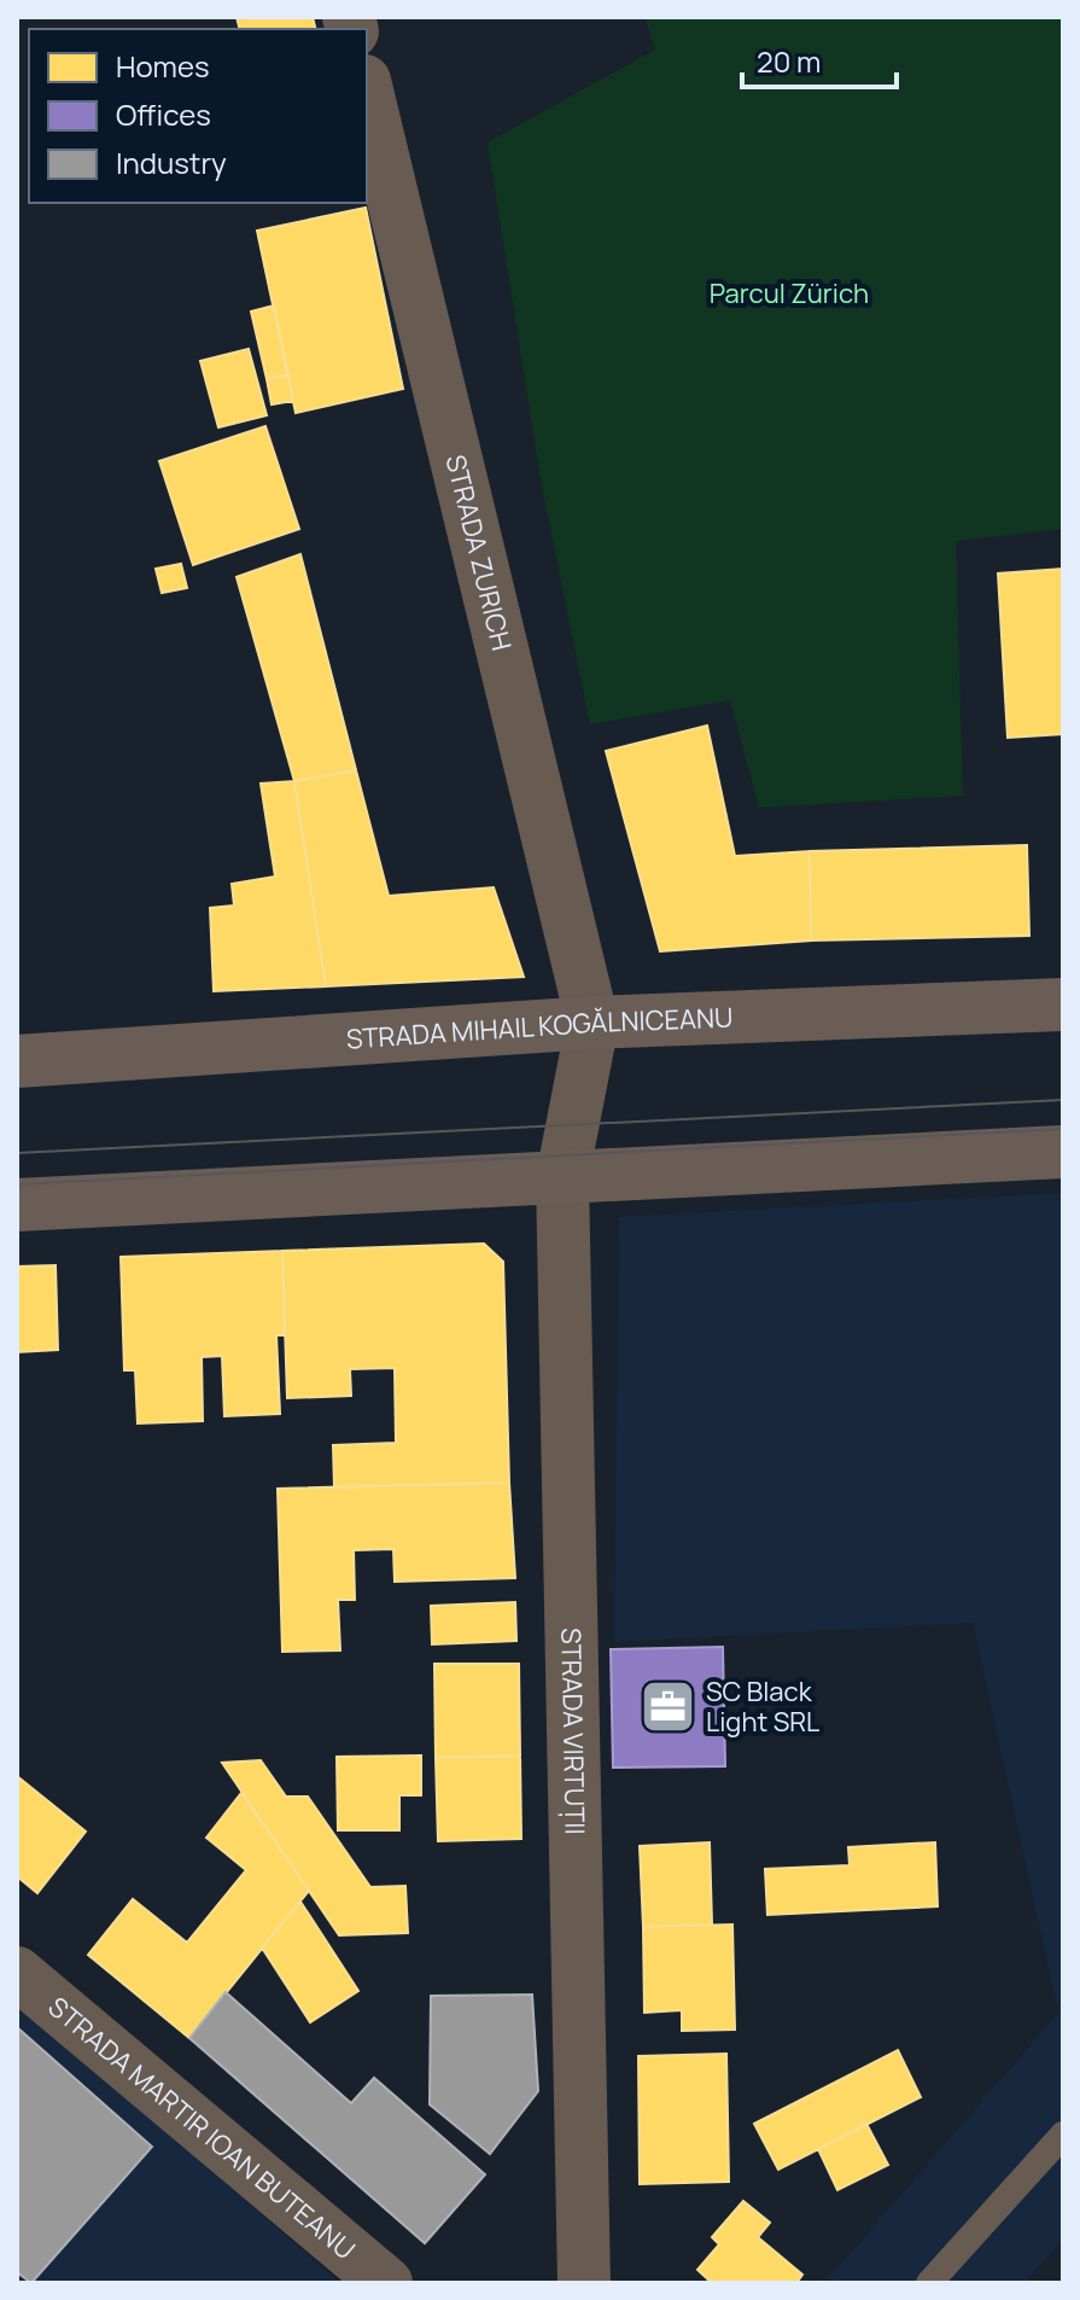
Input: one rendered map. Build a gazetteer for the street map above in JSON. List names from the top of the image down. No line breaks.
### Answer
{"streets":{"street":["STRADA ZURICH","STRADA MIHAIL KOGĂLNICEANU","STRADA VIRTUȚII","STRADA MARTIR IOAN BUTEANU"]},"crossings":[["STRADA ZURICH","STRADA MIHAIL KOGĂLNICEANU"],["STRADA ZURICH","STRADA VIRTUȚII"],["STRADA MIHAIL KOGĂLNICEANU","STRADA VIRTUȚII"]],"parks":["Parcul Zürich"],"places":{"office":["SC Black Light SRL"]},"legend":["Homes","Offices","Industry"],"scale_bar":"20 m"}
